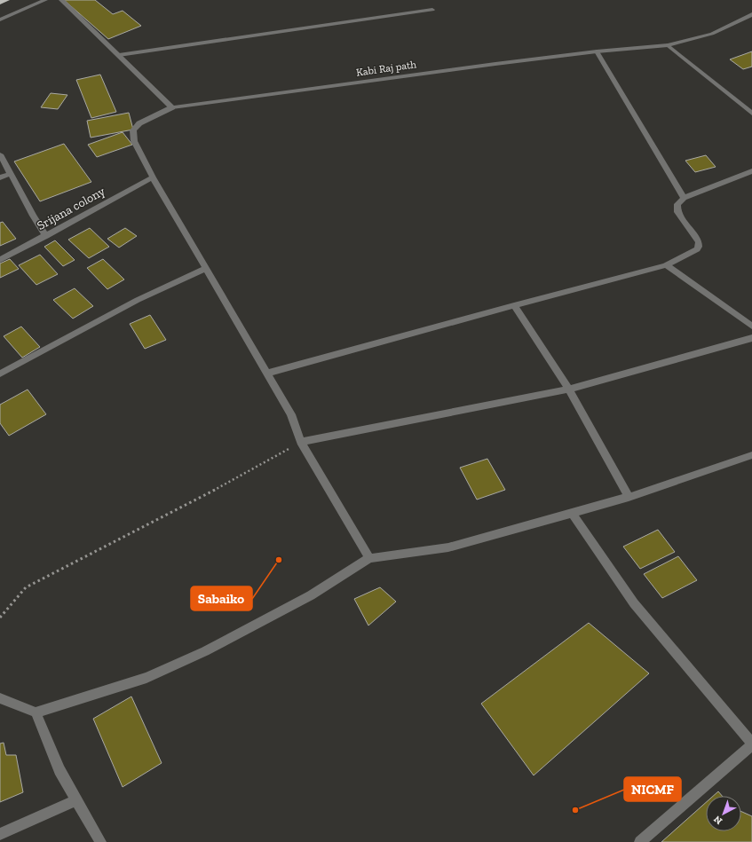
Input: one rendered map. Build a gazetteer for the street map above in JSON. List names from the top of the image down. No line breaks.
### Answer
{"streets":{"street":["Kabi Raj path","Srijana colony"]},"crossings":[["Kabi Raj path","Srijana colony"]],"places":["Sabaiko","NICMF"],"north":"bottom left"}
